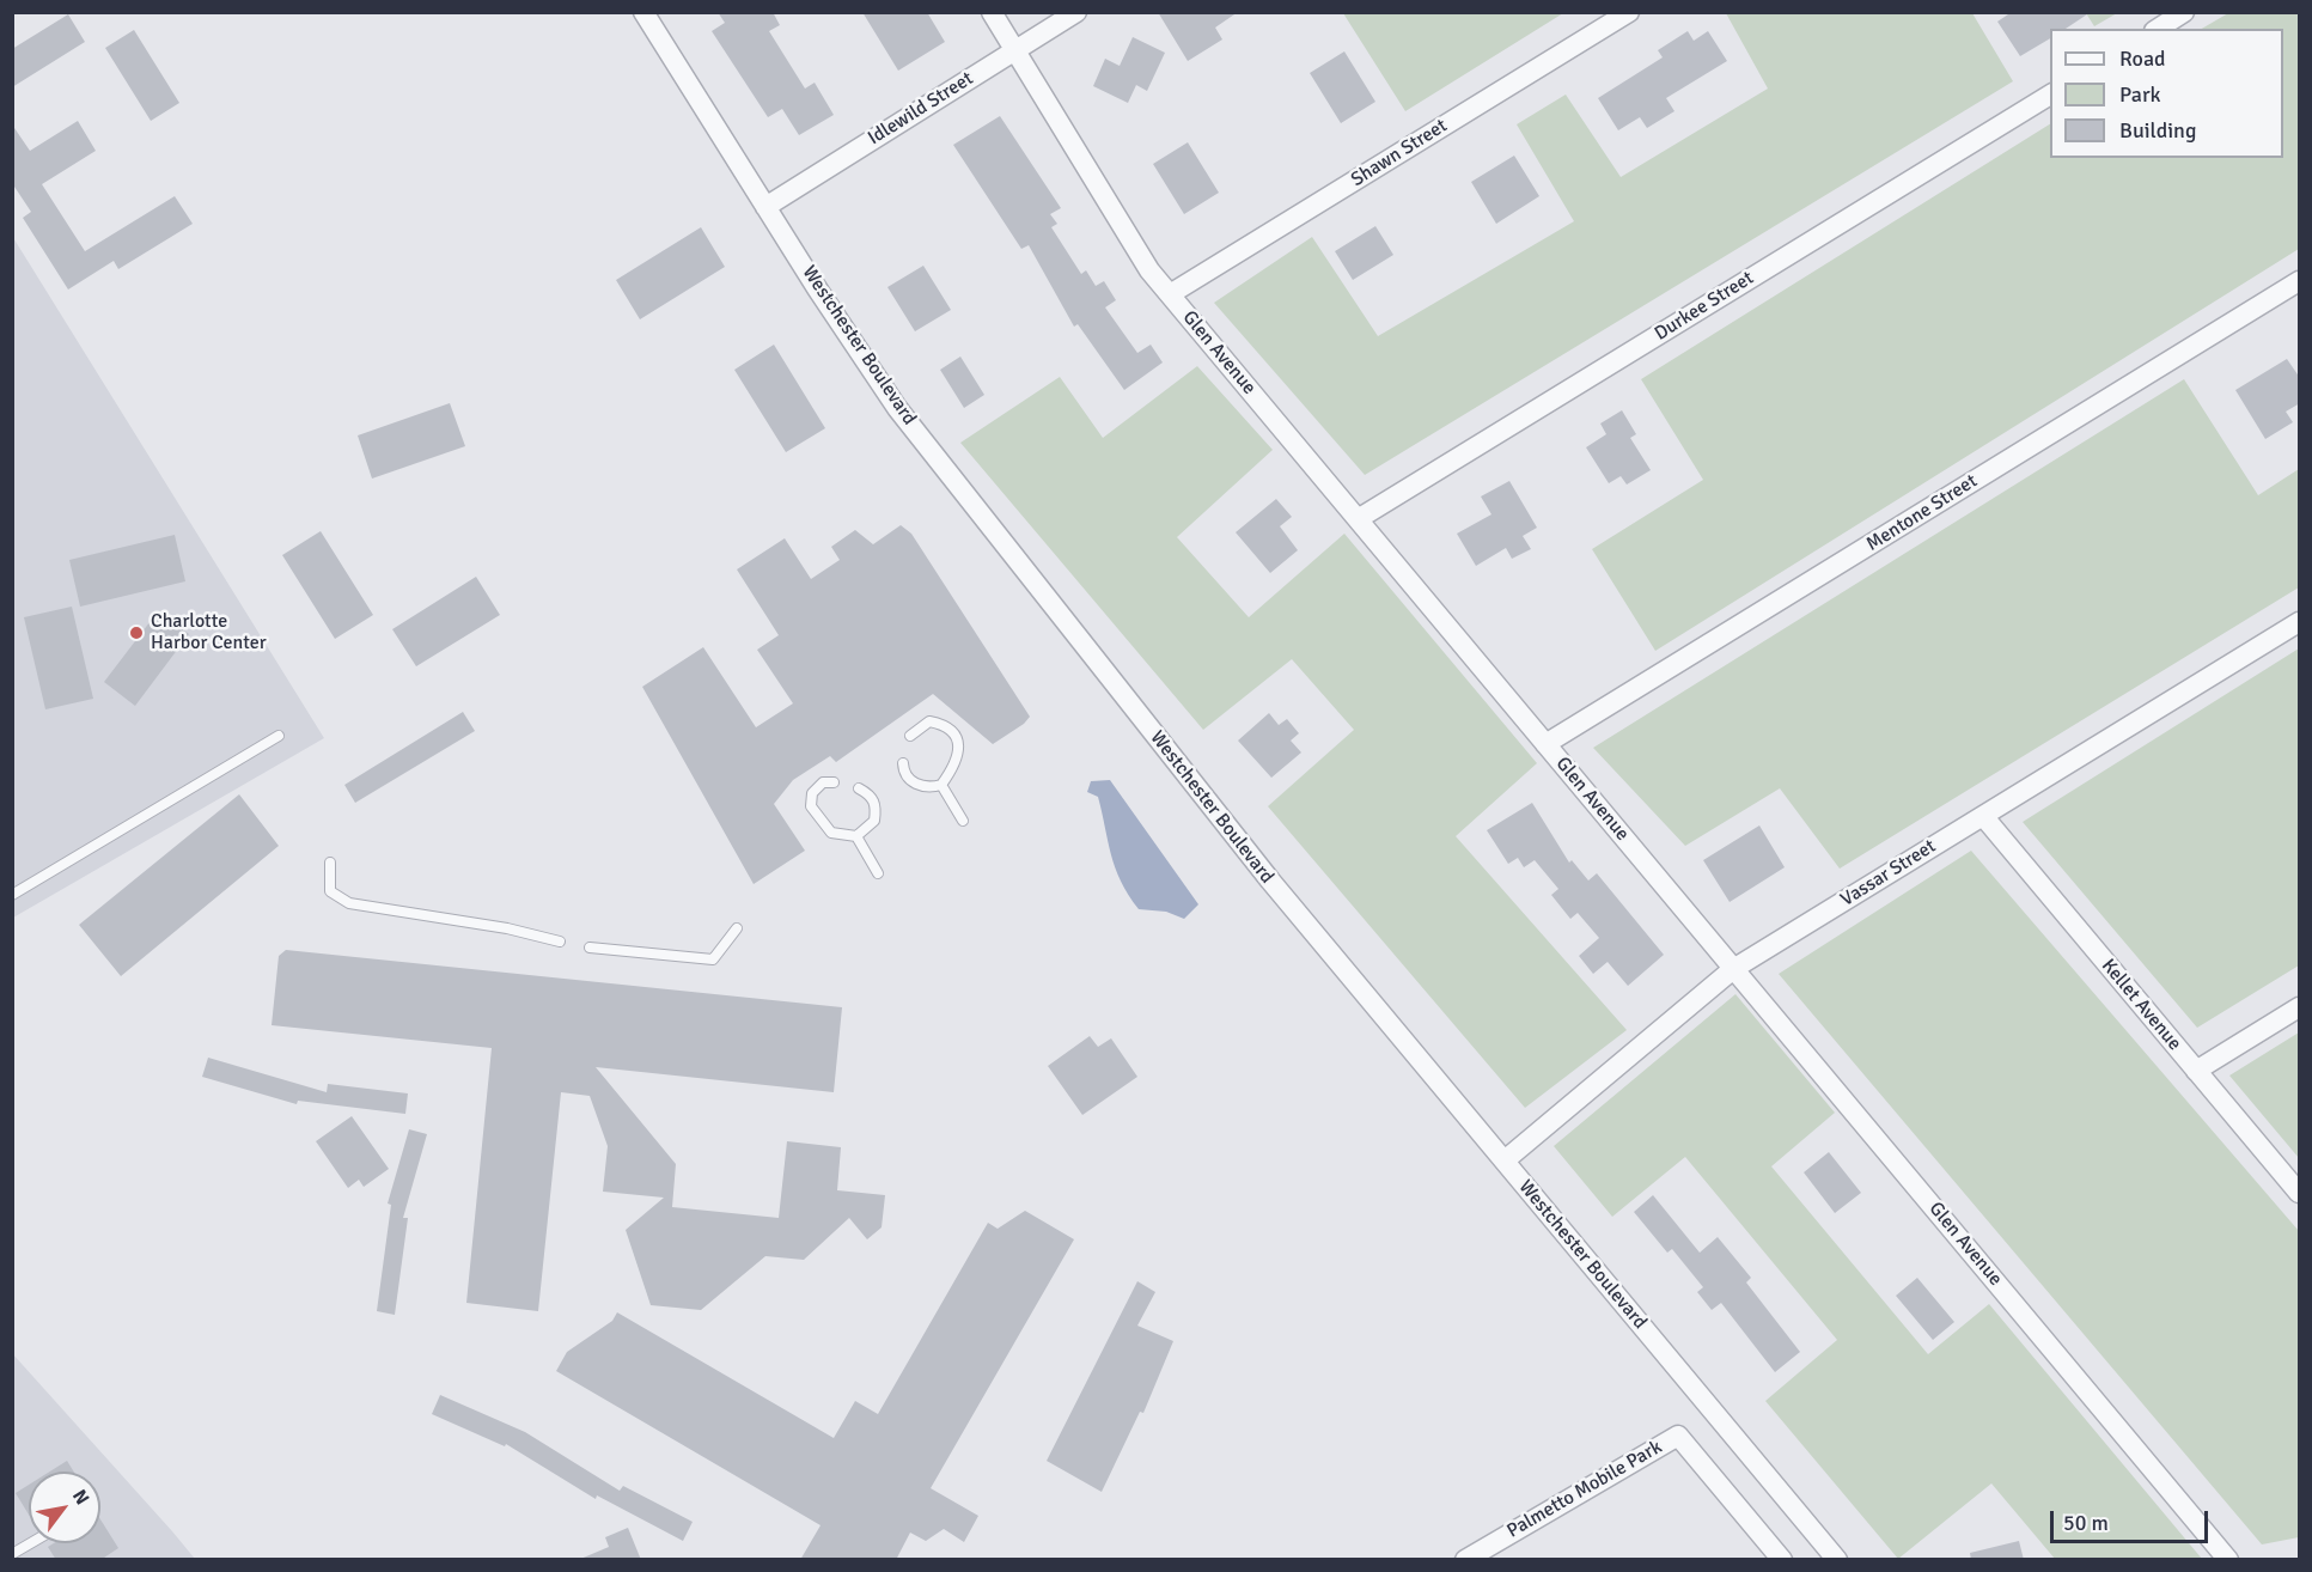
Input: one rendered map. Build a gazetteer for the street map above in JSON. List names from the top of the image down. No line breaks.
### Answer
{"streets":{"street":["Idlewild Street","Shawn Street","Durkee Street","Westchester Boulevard","Glen Avenue","Mentone Street","Vassar Street","Kellet Avenue","Palmetto Mobile Park"]},"crossings":[["Idlewild Street","Westchester Boulevard"],["Idlewild Street","Glen Avenue"],["Shawn Street","Glen Avenue"],["Durkee Street","Glen Avenue"],["Westchester Boulevard","Vassar Street"],["Glen Avenue","Mentone Street"],["Glen Avenue","Vassar Street"],["Vassar Street","Kellet Avenue"]],"places":["Charlotte Harbor Center"],"legend":["Road","Park","Building"],"scale_bar":"50 m","north":"top right"}
